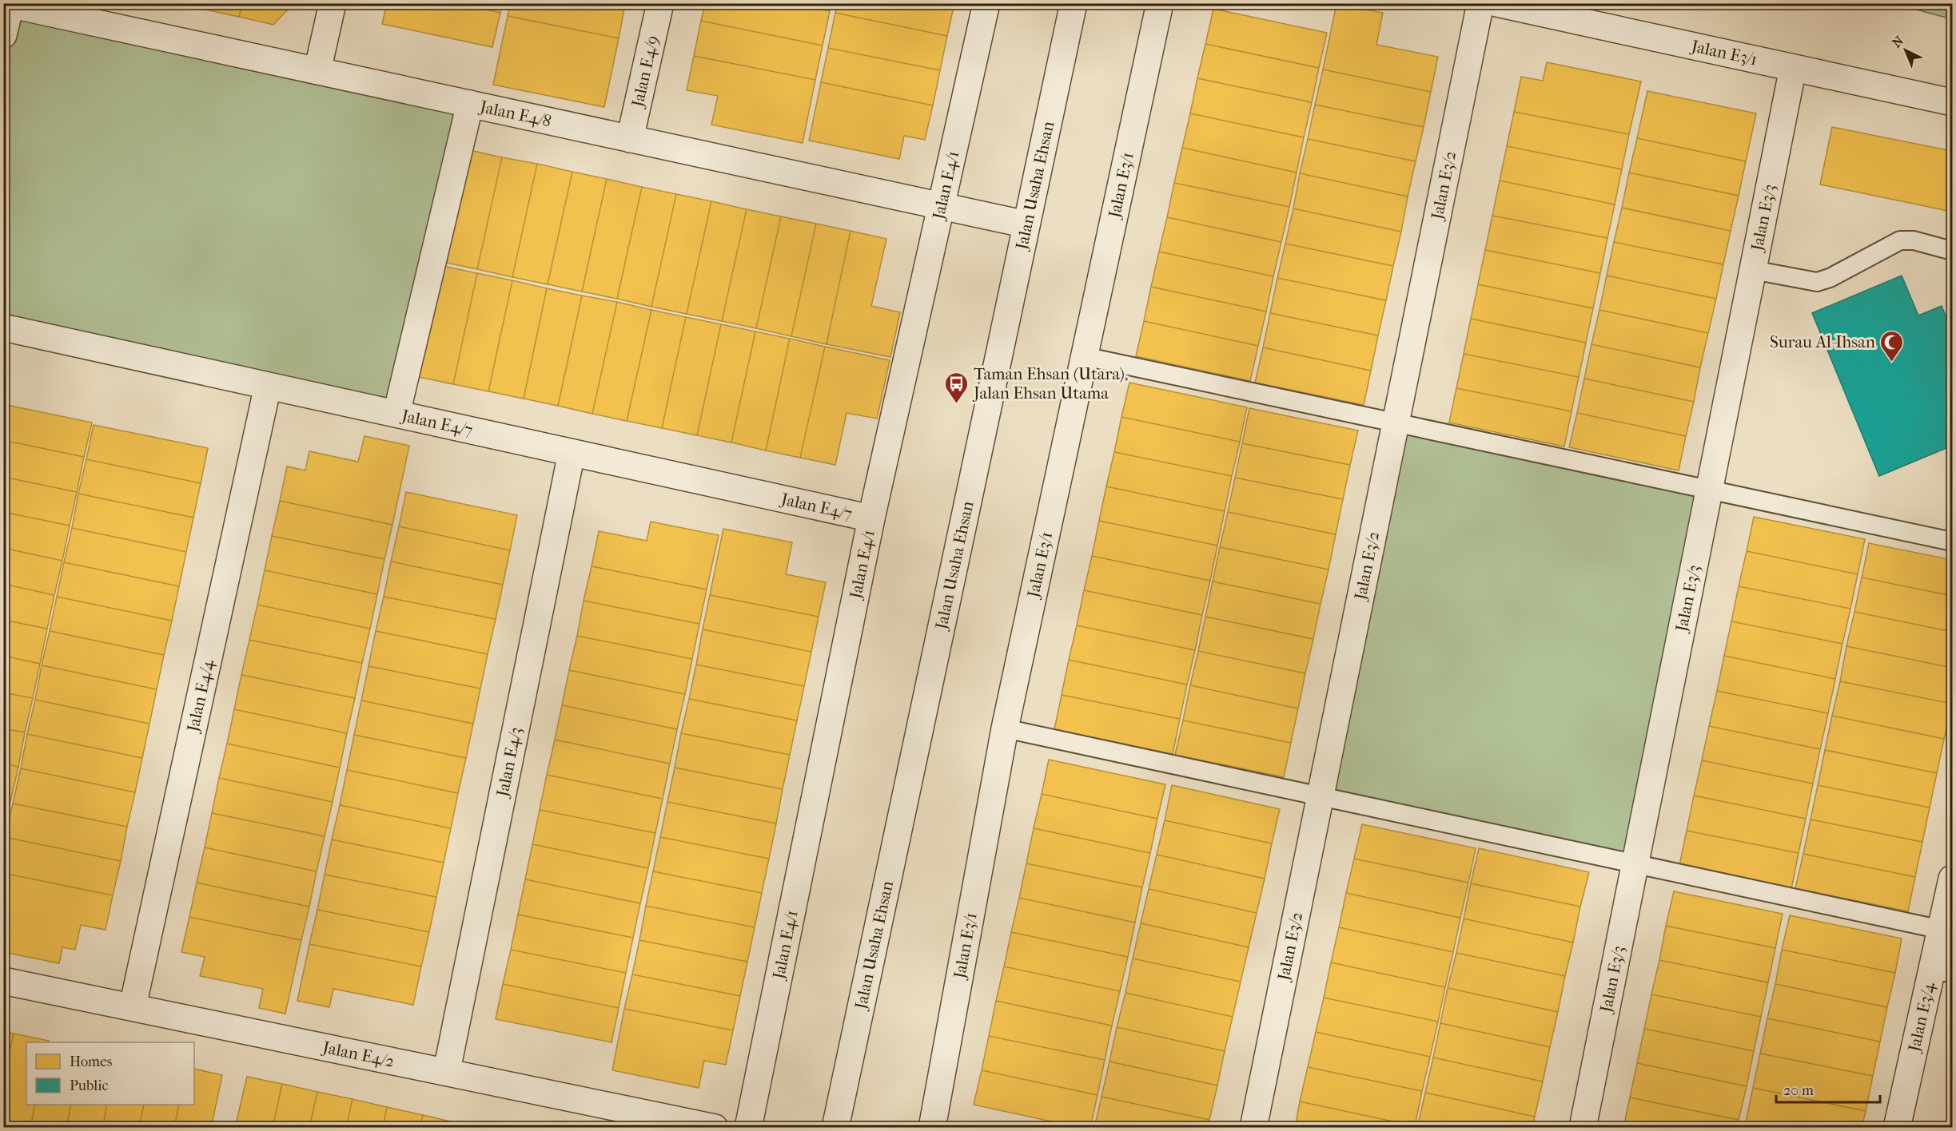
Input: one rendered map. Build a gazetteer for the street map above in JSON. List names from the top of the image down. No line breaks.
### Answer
{"streets":{"street":["Jalan E3/1","Jalan E4/9","Jalan E4/8","Jalan E4/1","Jalan E3/2","Jalan Usaha Ehsan","Jalan E3/3","Jalan E4/7","Jalan E4/4","Jalan E4/3","Jalan E3/4","Jalan E4/2"]},"crossings":[["Jalan E3/1","Jalan E3/3"],["Jalan E4/9","Jalan E4/8"],["Jalan E4/8","Jalan E4/1"],["Jalan E4/8","Jalan Usaha Ehsan"],["Jalan E4/1","Jalan E4/7"],["Jalan E4/7","Jalan E4/4"],["Jalan E4/7","Jalan E4/3"],["Jalan E4/4","Jalan E4/2"],["Jalan E4/3","Jalan E4/2"]],"places":{"mosque":["Surau Al-Ihsan"],"bus stop":["Taman Ehsan (Utara), Jalan Ehsan Utama"]},"legend":["Homes","Public"],"scale_bar":"20 m","north":"top left"}
